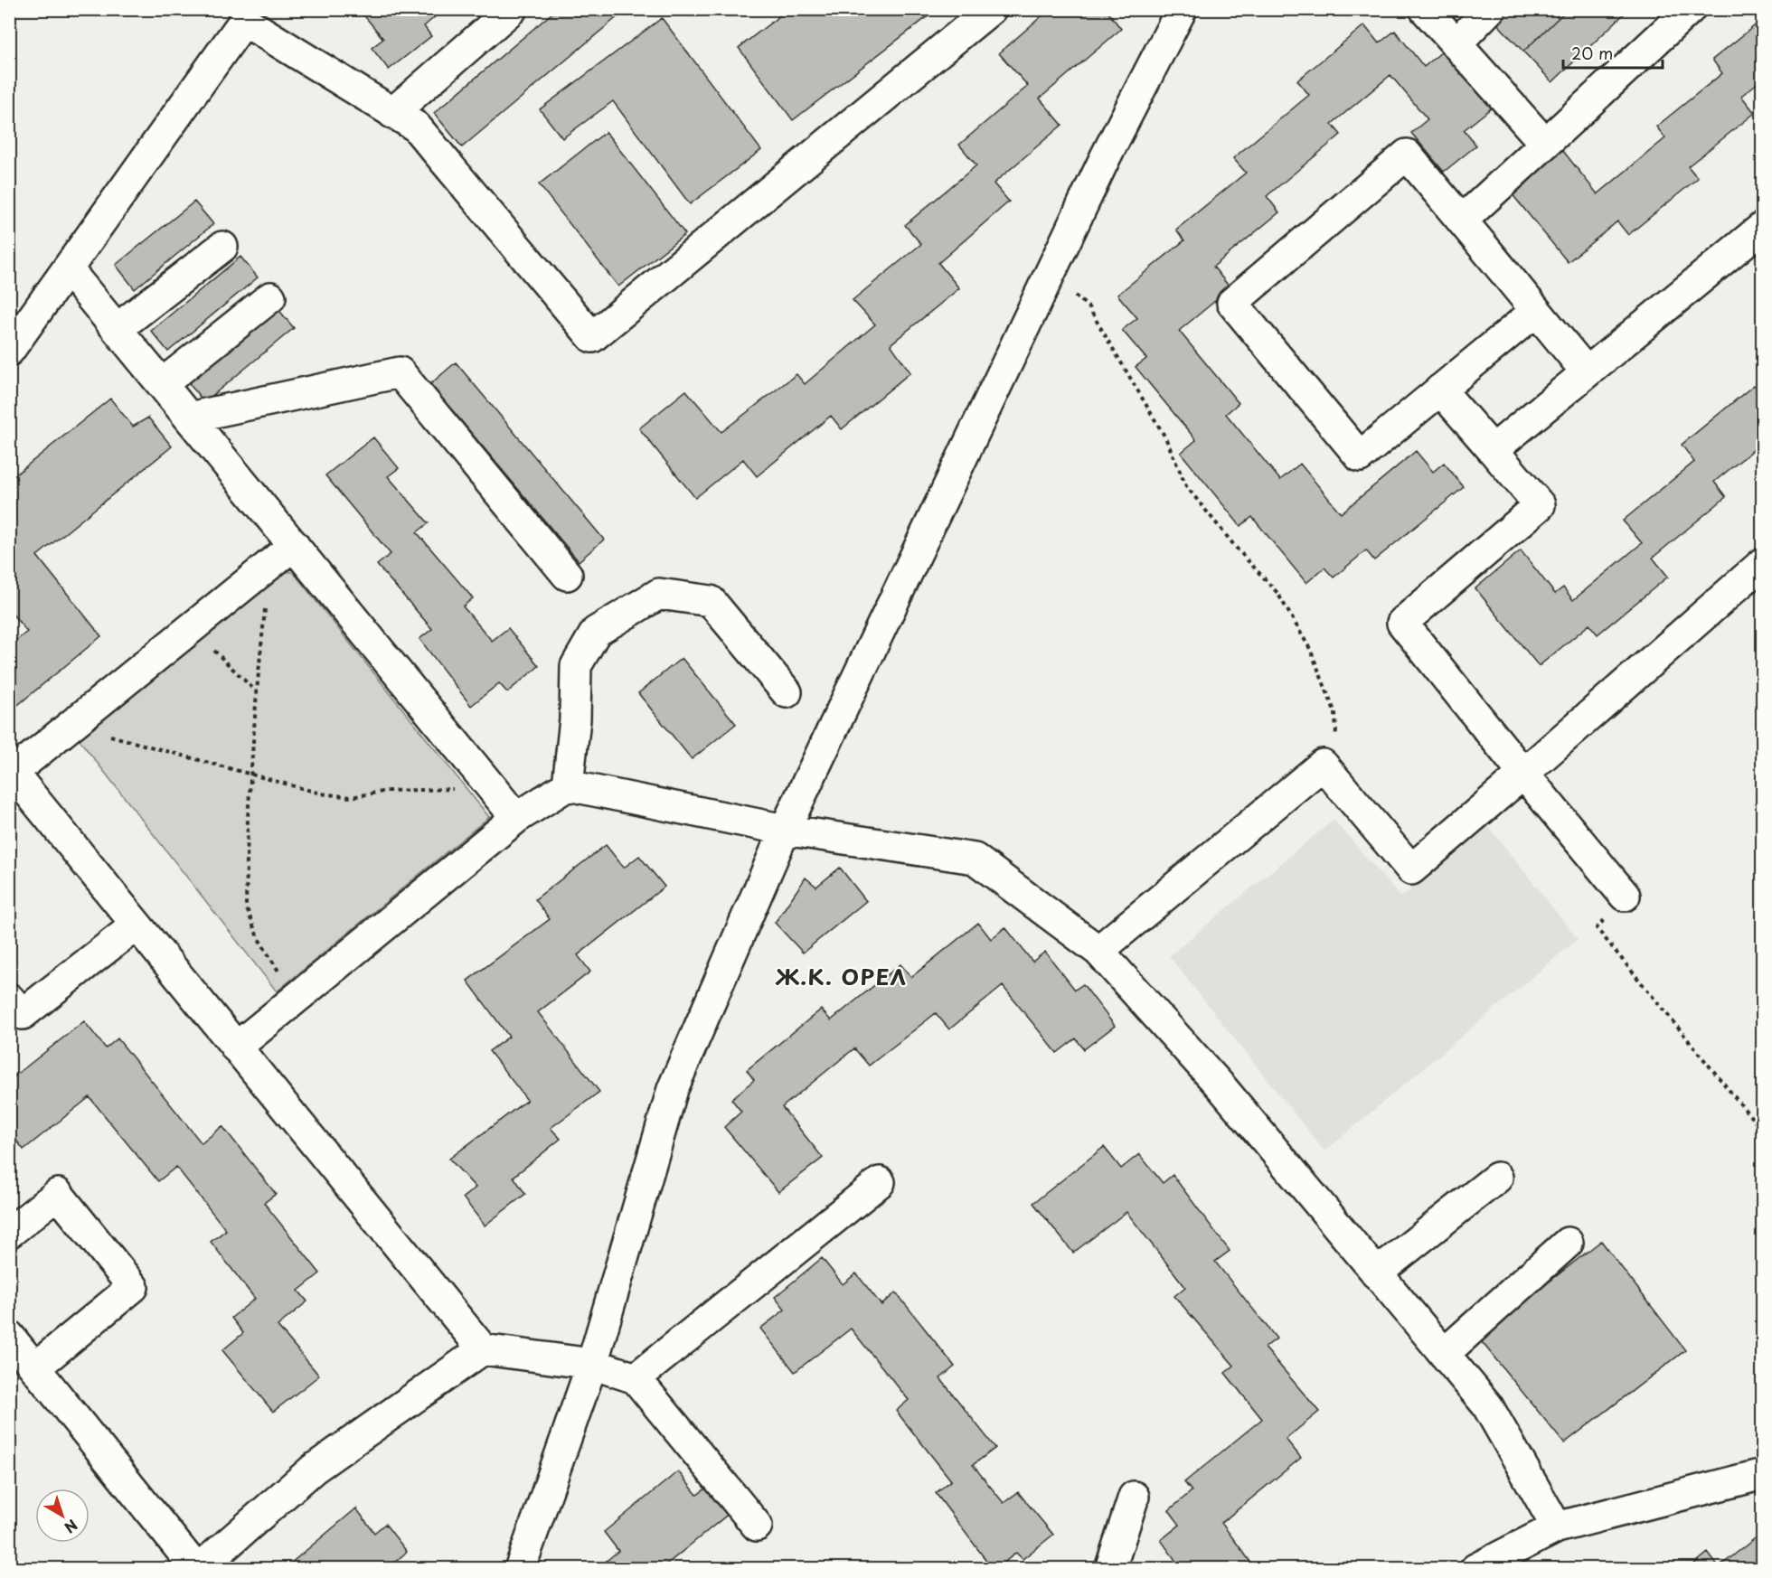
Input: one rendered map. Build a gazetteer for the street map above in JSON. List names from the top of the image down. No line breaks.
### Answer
{"districts":["Ж.К. ОРЕЛ"],"scale_bar":"20 m","north":"bottom right"}
